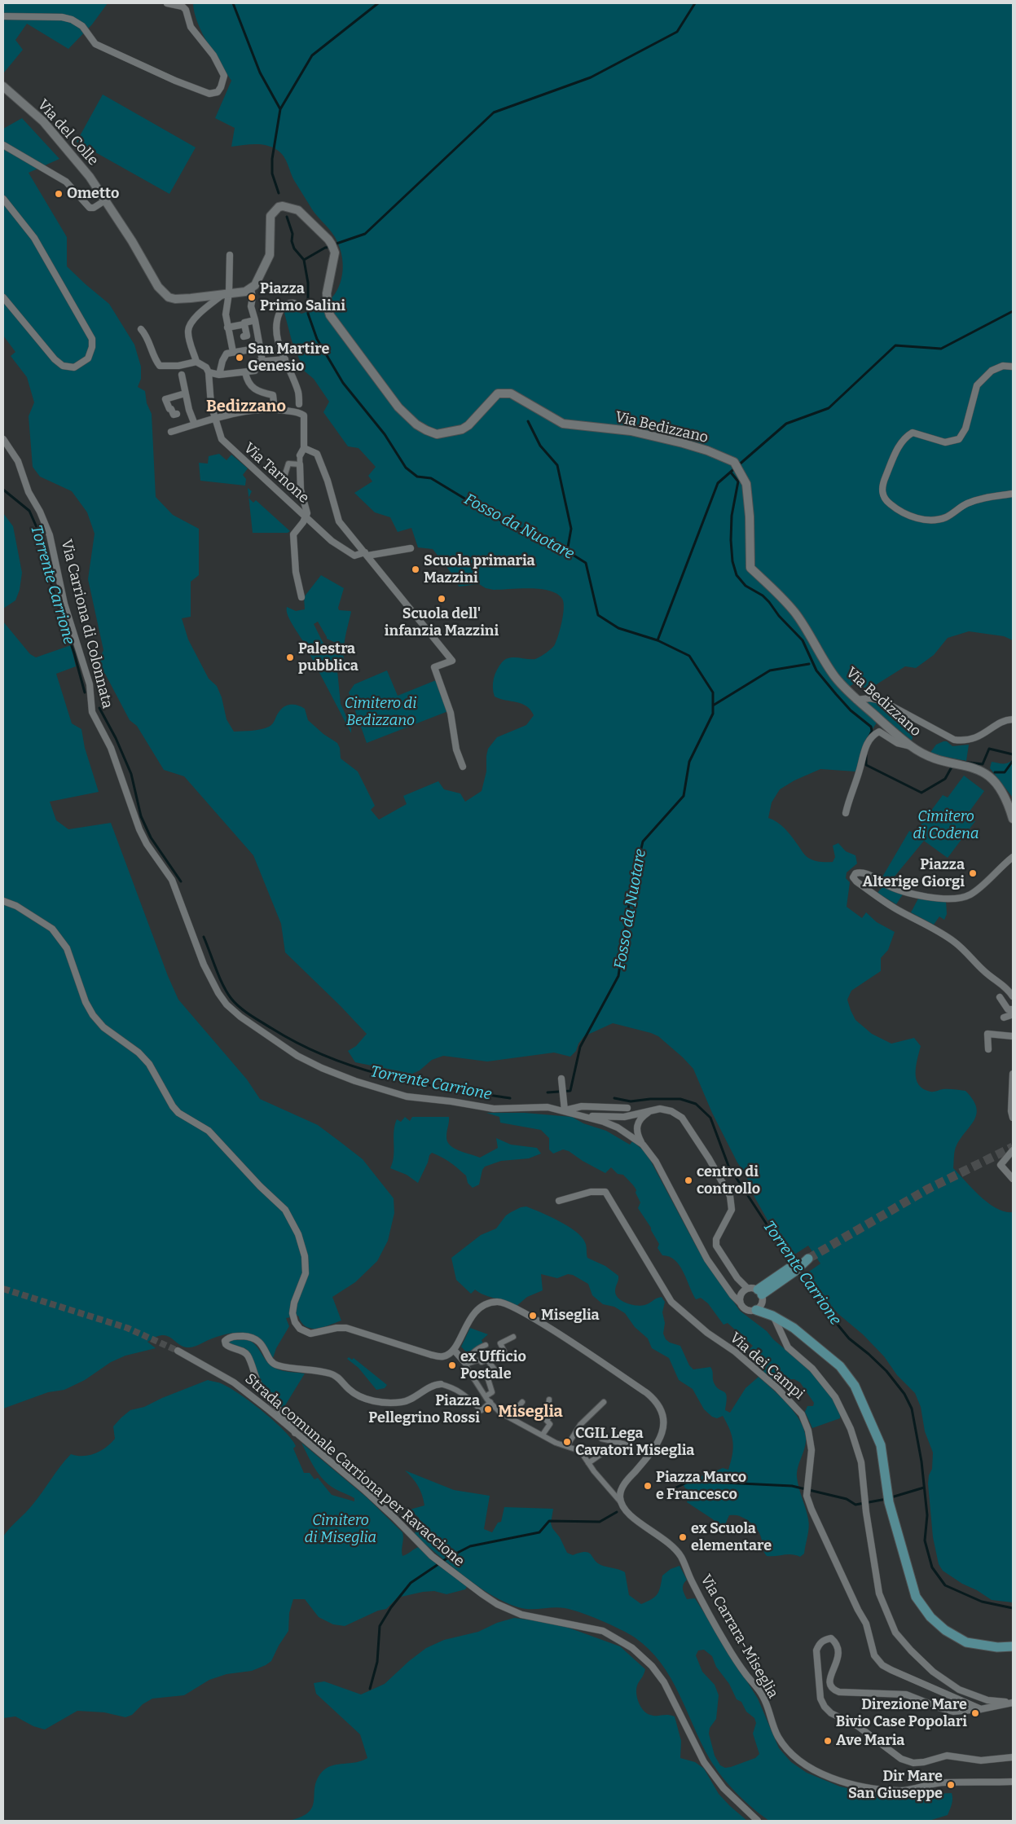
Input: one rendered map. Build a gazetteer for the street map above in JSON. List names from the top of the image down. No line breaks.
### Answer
{"streets":{"main road":["Via Carriona di Colonnata"],"street":["Via del Colle","Via Bedizzano","Via Tarnone","Via dei Campi","Strada comunale Carriona per Ravaccione","Via Carrara-Miseglia"]},"crossings":[["Via del Colle","Via Bedizzano"]],"districts":["Bedizzano","Miseglia"],"water":["Fosso da Nuotare","Torrente Carrione"],"parks":["Cimitero di Bedizzano","Cimitero di Codena","Cimitero di Miseglia"],"places":["Ometto","Piazza Primo Salini","San Martire Genesio","Scuola primaria Mazzini","Scuola dell' infanzia Mazzini","Palestra pubblica","Piazza Alterige Giorgi","centro di controllo","Miseglia","ex Ufficio Postale","Piazza Pellegrino Rossi","CGIL Lega Cavatori Miseglia","Piazza Marco e Francesco","ex Scuola elementare","Direzione Mare Bivio Case Popolari","Ave Maria","Dir Mare San Giuseppe"]}
